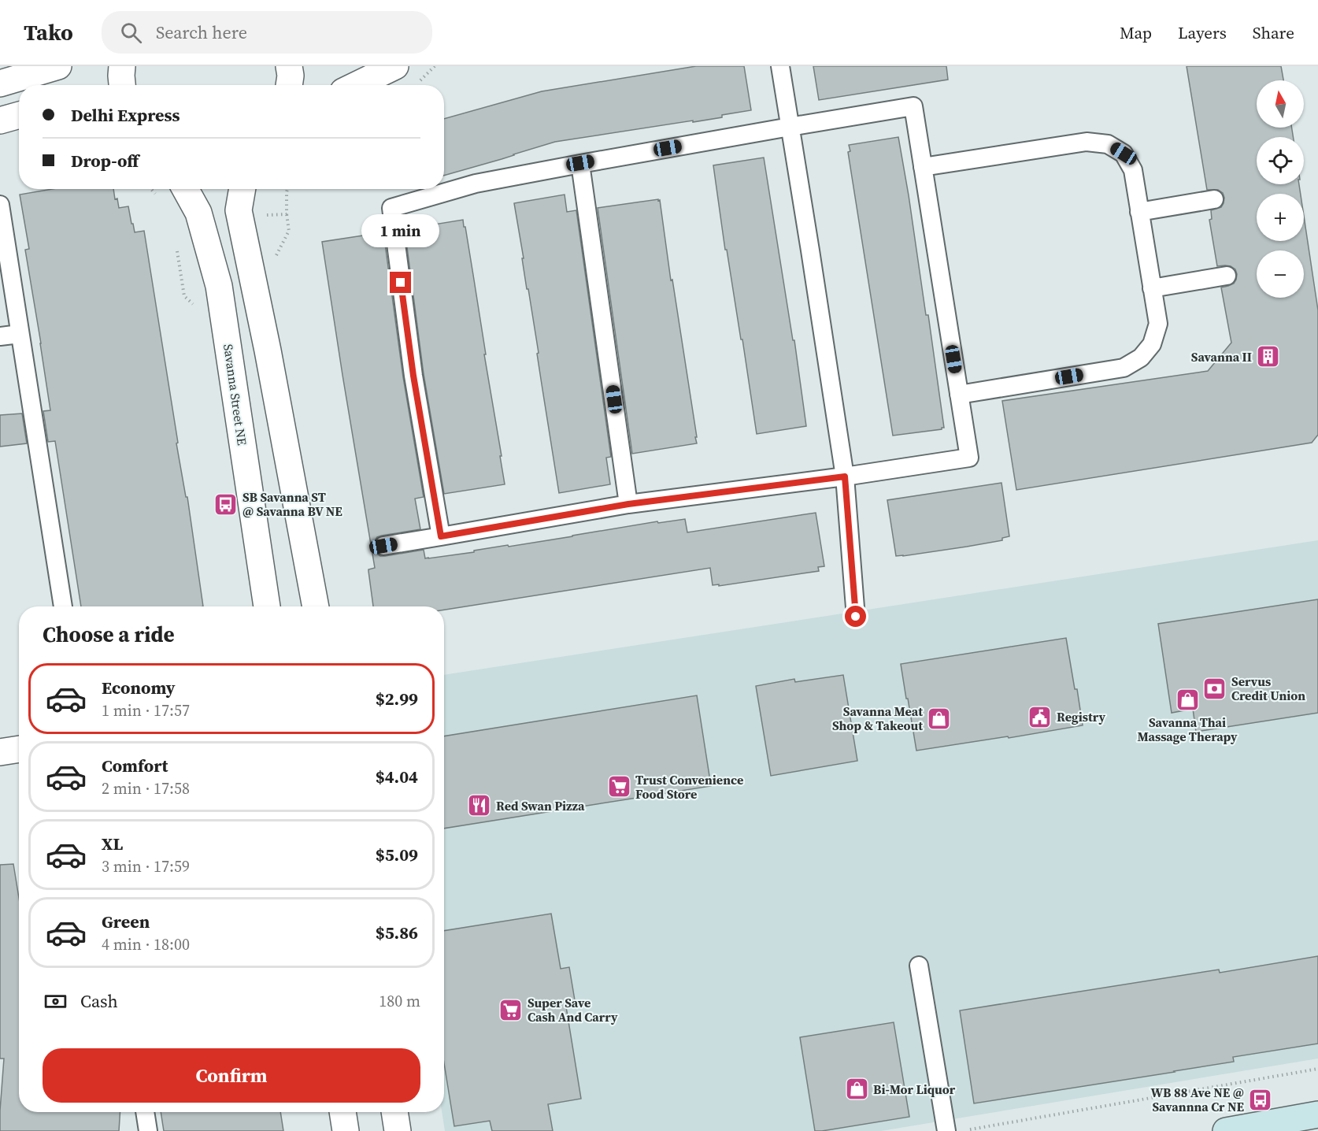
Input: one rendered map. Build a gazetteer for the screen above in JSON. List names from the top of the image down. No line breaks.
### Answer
{"streets":{"street":["Savanna Street NE"]},"places":{"building":["Savanna II"],"bus stop":["SB Savanna ST @ Savanna BV NE","WB 88 Ave NE @ Savannna Cr NE"],"bank":["Servus Credit Union"],"shop":["Savanna Thai Massage Therapy","Savanna Meat Shop & Takeout","Bi-Mor Liquor"],"public building":["Registry"],"supermarket":["Trust Convenience Food Store","Super Save Cash And Carry"],"restaurant":["Red Swan Pizza"]},"north":"top","page":{"header":"Tako","search":"Search here","nav":["Map","Layers","Share"],"map_buttons":["+","−"],"banner":["Delhi Express","Drop-off"],"bubble":"1 min","heading":"Choose a ride","list":[{"name":"Economy","note":"1 min · 17:57","value":"$2.99"},{"name":"Comfort","note":"2 min · 17:58","value":"$4.04"},{"name":"XL","note":"3 min · 17:59","value":"$5.09"},{"name":"Green","note":"4 min · 18:00","value":"$5.86"}],"pay":["Cash","180 m"],"buttons":"Confirm"}}
